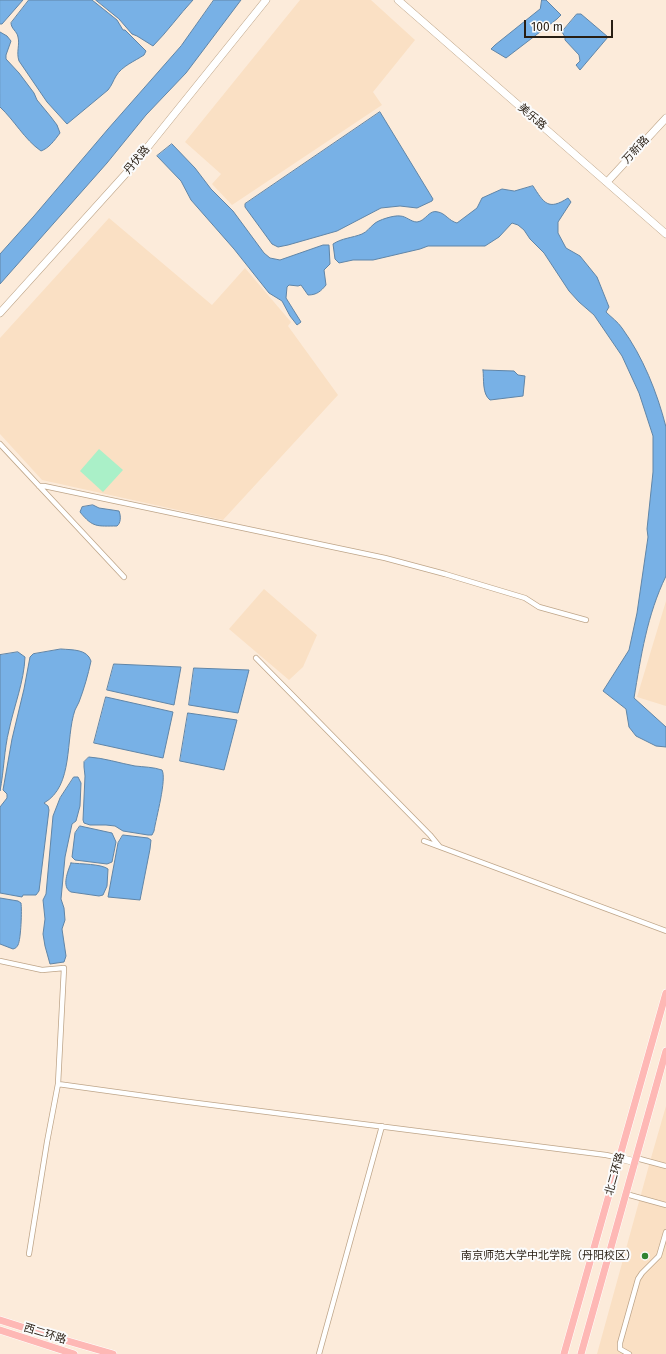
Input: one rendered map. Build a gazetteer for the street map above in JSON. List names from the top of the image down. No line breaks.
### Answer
{"streets":{"main road":["北二环路","西二环路"],"street":["美乐路","万新路","丹伏路"]},"crossings":[["美乐路","万新路"]],"places":["南京师范大学中北学院（丹阳校区）"],"scale_bar":"100 m"}
